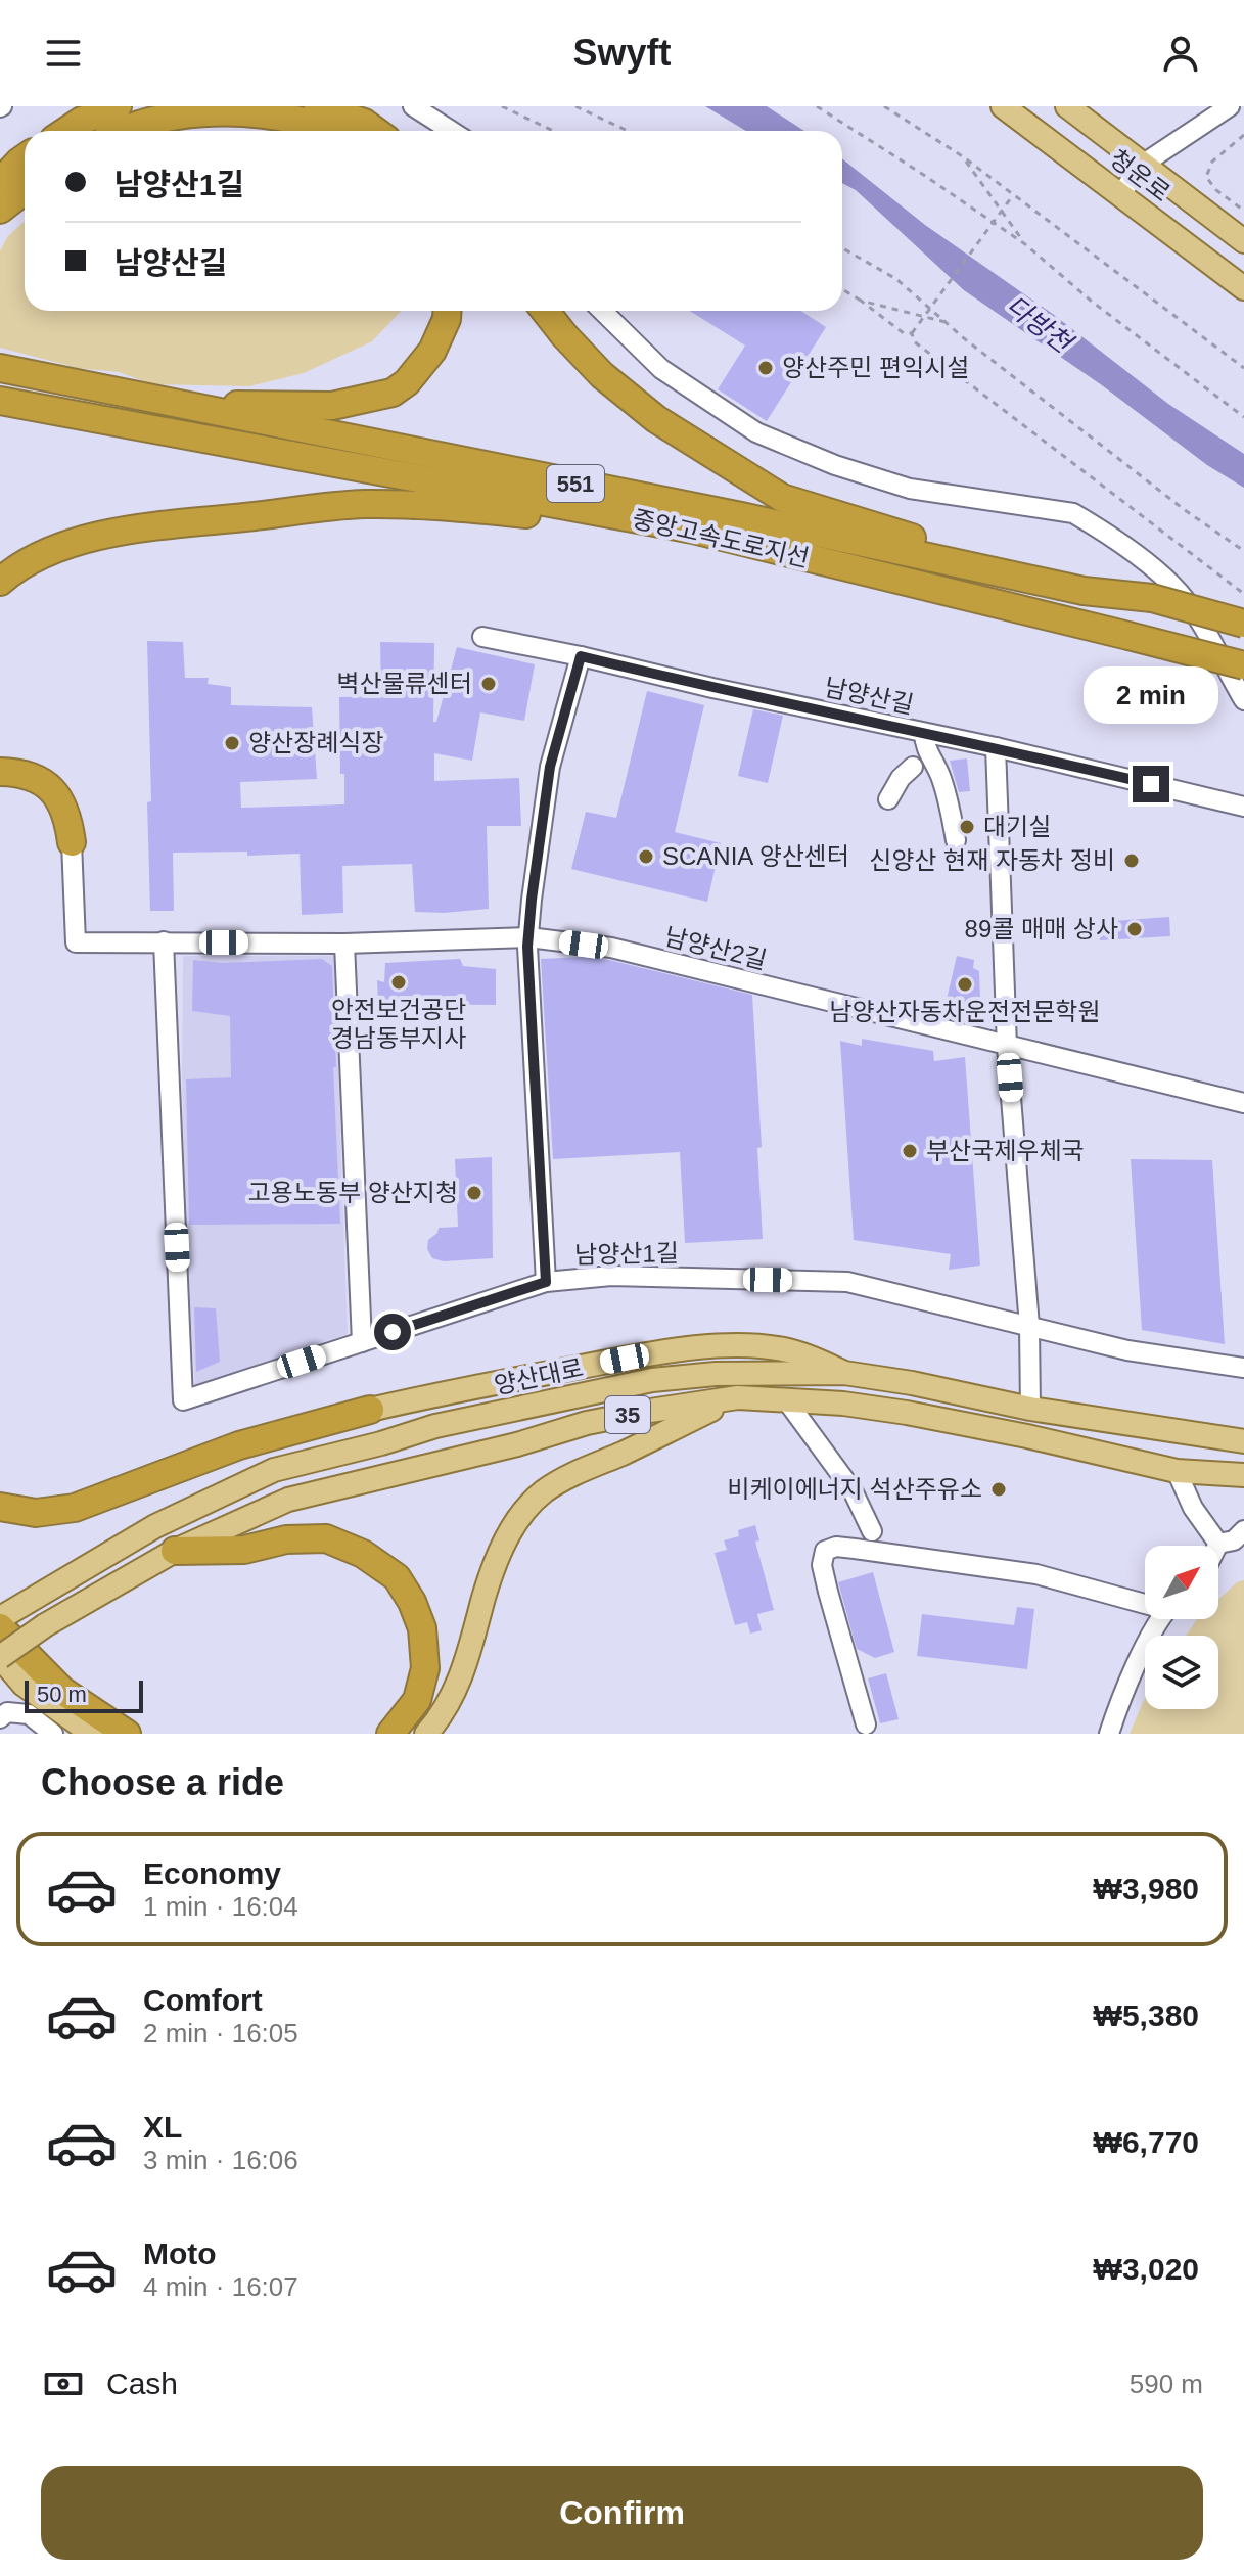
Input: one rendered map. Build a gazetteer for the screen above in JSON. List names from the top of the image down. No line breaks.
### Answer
{"streets":{"highway":["551","중앙고속도로지선"],"main road":["청운로","양산대로","35"],"street":["남양산길","남양산2길","남양산1길"]},"crossings":[["남양산2길","남양산1길"]],"water":["다방천"],"places":["양산주민 편익시설","벽산물류센터","양산장례식장","대기실","SCANIA 양산센터","신양산 현재 자동차 정비","89콜 매매 상사","안전보건공단 경남동부지사","남양산자동차운전전문학원","부산국제우체국","고용노동부 양산지청","비케이에너지 석산주유소"],"scale_bar":"50 m","north":"top right","page":{"header":"Swyft","banner":["남양산1길","남양산길"],"bubble":"2 min","scale":"50 m","heading":"Choose a ride","list":[{"name":"Economy","note":"1 min · 16:04","value":"₩3,980"},{"name":"Comfort","note":"2 min · 16:05","value":"₩5,380"},{"name":"XL","note":"3 min · 16:06","value":"₩6,770"},{"name":"Moto","note":"4 min · 16:07","value":"₩3,020"}],"pay":["Cash","590 m"],"buttons":"Confirm"}}
